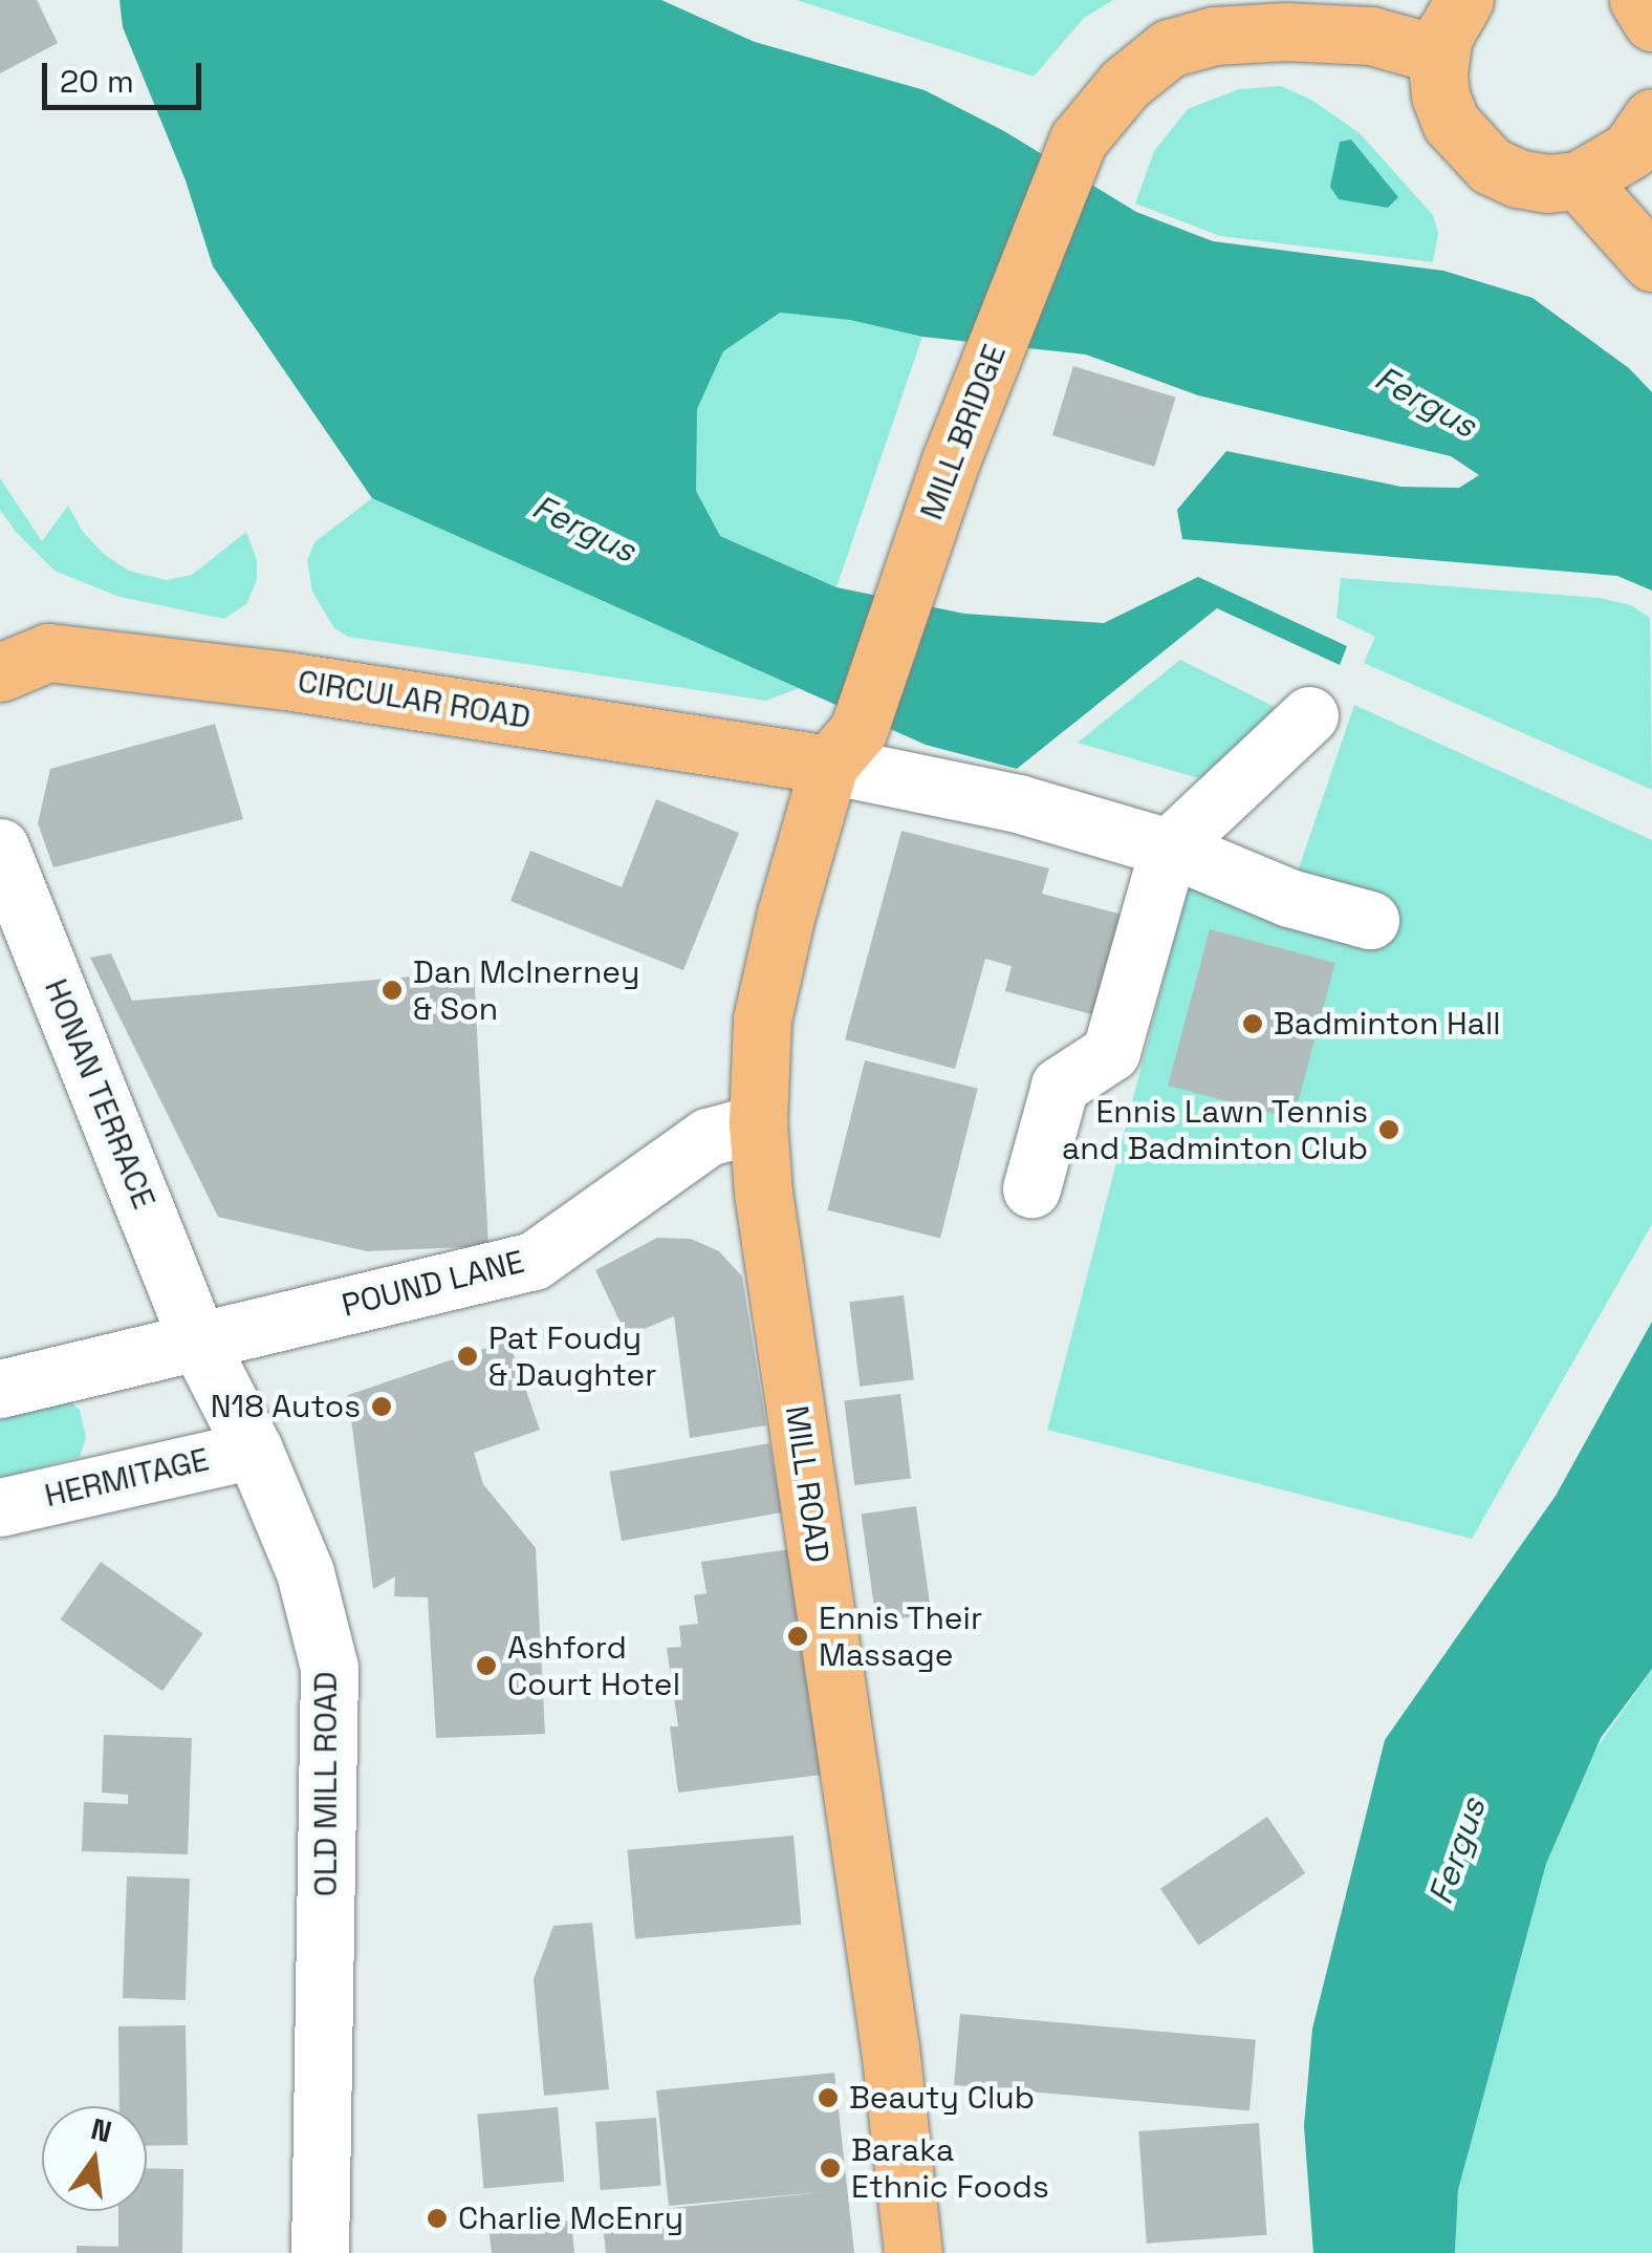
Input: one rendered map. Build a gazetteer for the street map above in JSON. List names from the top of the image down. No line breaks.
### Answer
{"streets":{"main road":["MILL BRIDGE","CIRCULAR ROAD","MILL ROAD"],"street":["HONAN TERRACE","POUND LANE","HERMITAGE","OLD MILL ROAD"]},"crossings":[["MILL BRIDGE","CIRCULAR ROAD"],["MILL BRIDGE","MILL ROAD"],["CIRCULAR ROAD","MILL ROAD"],["HONAN TERRACE","POUND LANE"],["HONAN TERRACE","OLD MILL ROAD"],["POUND LANE","MILL ROAD"],["POUND LANE","OLD MILL ROAD"],["HERMITAGE","OLD MILL ROAD"]],"water":["Fergus"],"places":["Dan McInerney & Son","Badminton Hall","Ennis Lawn Tennis and Badminton Club","Pat Foudy & Daughter","N18 Autos","Ennis Their Massage","Ashford Court Hotel","Beauty Club","Baraka Ethnic Foods","Charlie McEnry"],"scale_bar":"20 m","north":"top"}
